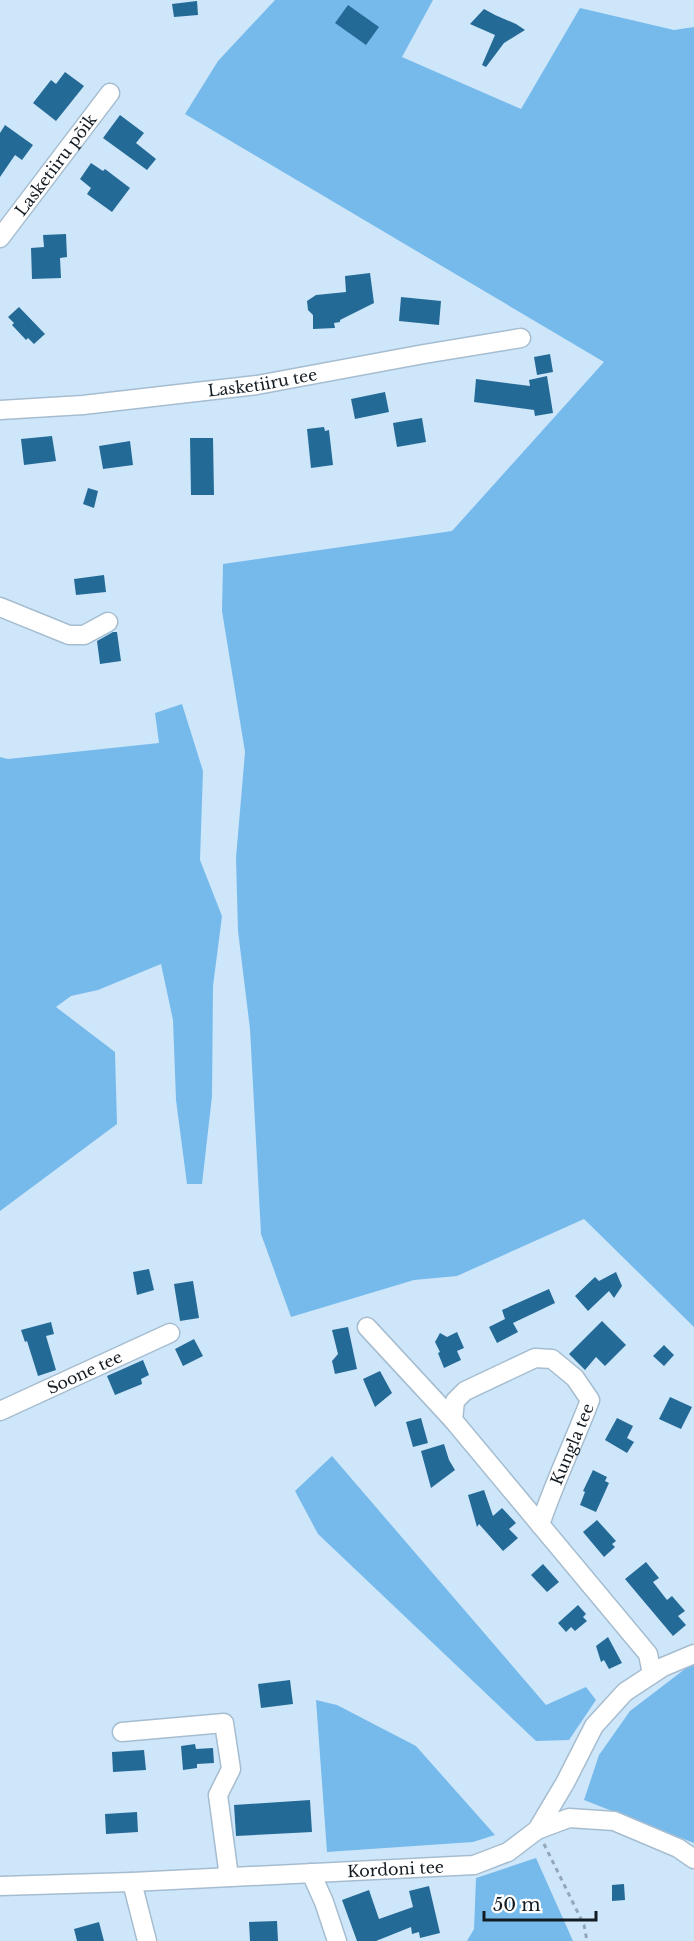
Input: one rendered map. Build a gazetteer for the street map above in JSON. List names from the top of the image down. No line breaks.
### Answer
{"streets":{"street":["Lasketiiru põik","Lasketiiru tee","Soone tee","Kungla tee","Kordoni tee"]},"scale_bar":"50 m"}
